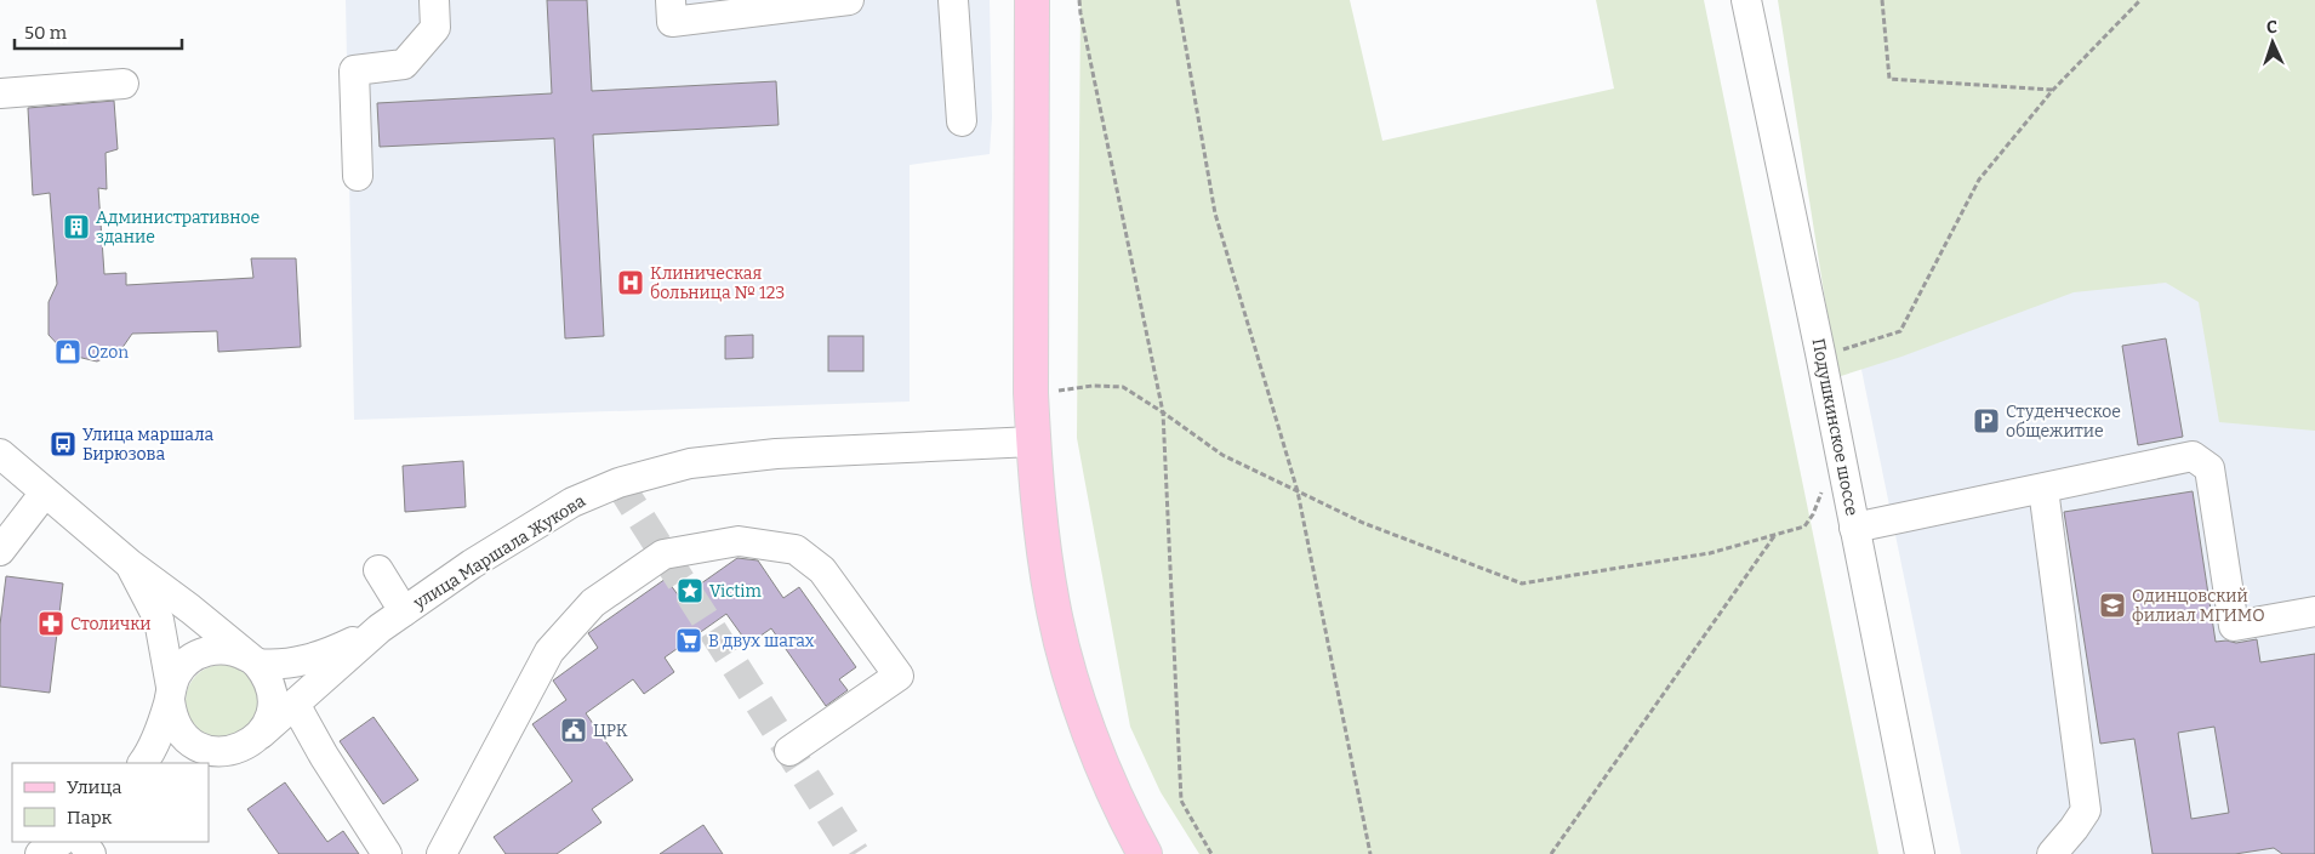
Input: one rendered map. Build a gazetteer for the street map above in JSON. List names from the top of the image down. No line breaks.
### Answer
{"streets":{"street":["Подушкинское шоссе","улица Маршала Жукова"]},"places":{"building":["Административное здание"],"hospital":["Клиническая больница № 123"],"shop":["Ozon"],"parking":["Студенческое общежитие"],"bus stop":["Улица маршала Бирюзова"],"place":["Victim"],"school or university":["Одинцовский филиал МГИМО"],"pharmacy":["Столички"],"supermarket":["В двух шагах"],"public building":["ЦРК"]},"legend":["Улица","Парк"],"scale_bar":"50 m","north":"top"}
